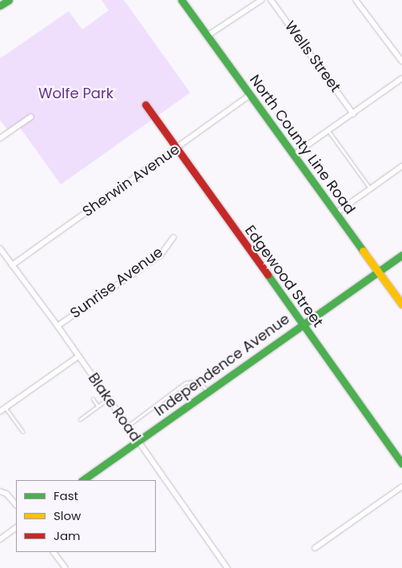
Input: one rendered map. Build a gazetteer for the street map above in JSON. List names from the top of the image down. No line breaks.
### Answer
{"streets":{"street":["Wells Street","North County Line Road","Sherwin Avenue","Edgewood Street","Sunrise Avenue","Independence Avenue","Blake Road"]},"crossings":[["North County Line Road","Sherwin Avenue"],["North County Line Road","Independence Avenue"],["Sherwin Avenue","Edgewood Street"],["Sherwin Avenue","Blake Road"],["Edgewood Street","Independence Avenue"],["Sunrise Avenue","Blake Road"],["Independence Avenue","Blake Road"]],"parks":["Wolfe Park"],"legend":["Fast","Slow","Jam"]}
